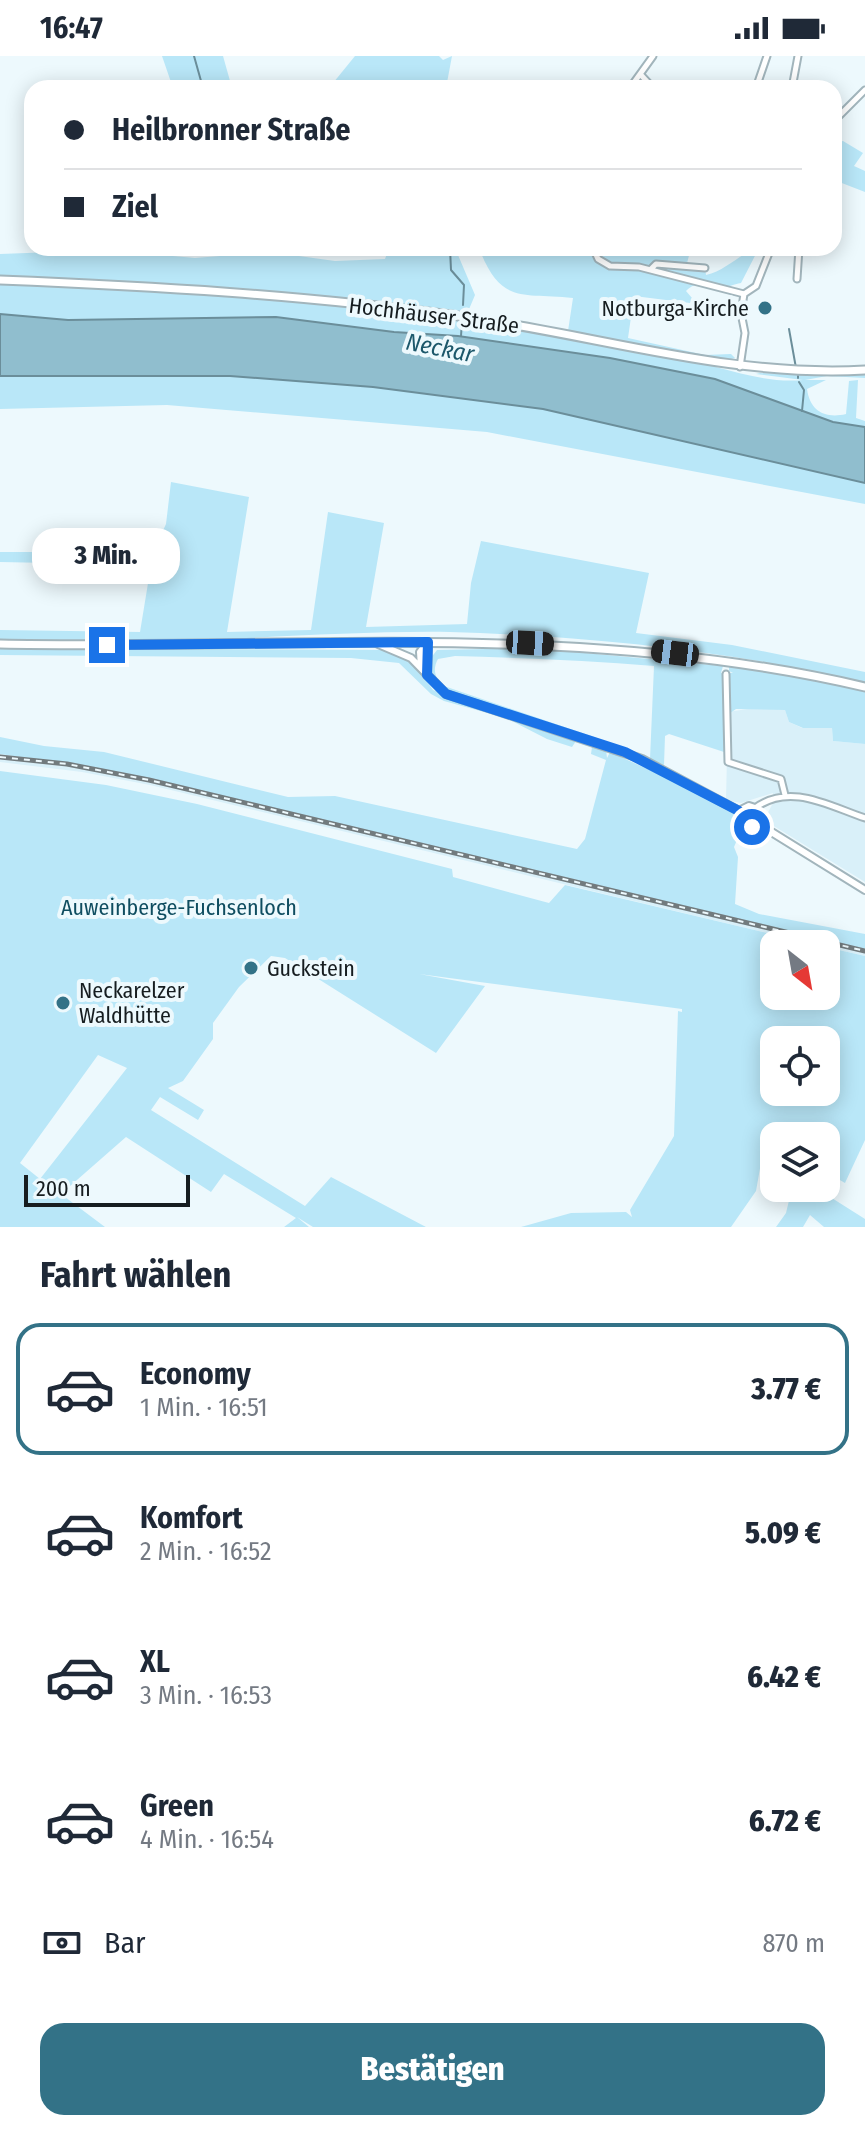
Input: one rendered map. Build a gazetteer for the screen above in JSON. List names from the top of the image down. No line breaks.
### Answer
{"streets":{"main road":["Hochhäuser Straße"]},"water":["Neckar"],"parks":["Auweinberge-Fuchsenloch"],"places":["Notburga-Kirche","Guckstein","Neckarelzer Waldhütte"],"scale_bar":"200 m","north":"bottom right","page":{"status":"16:47","banner":["Heilbronner Straße","Ziel"],"bubble":"3 Min.","scale":"200 m","heading":"Fahrt wählen","list":[{"name":"Economy","note":"1 Min. · 16:51","value":"3.77 €"},{"name":"Komfort","note":"2 Min. · 16:52","value":"5.09 €"},{"name":"XL","note":"3 Min. · 16:53","value":"6.42 €"},{"name":"Green","note":"4 Min. · 16:54","value":"6.72 €"}],"pay":["Bar","870 m"],"buttons":"Bestätigen"}}
